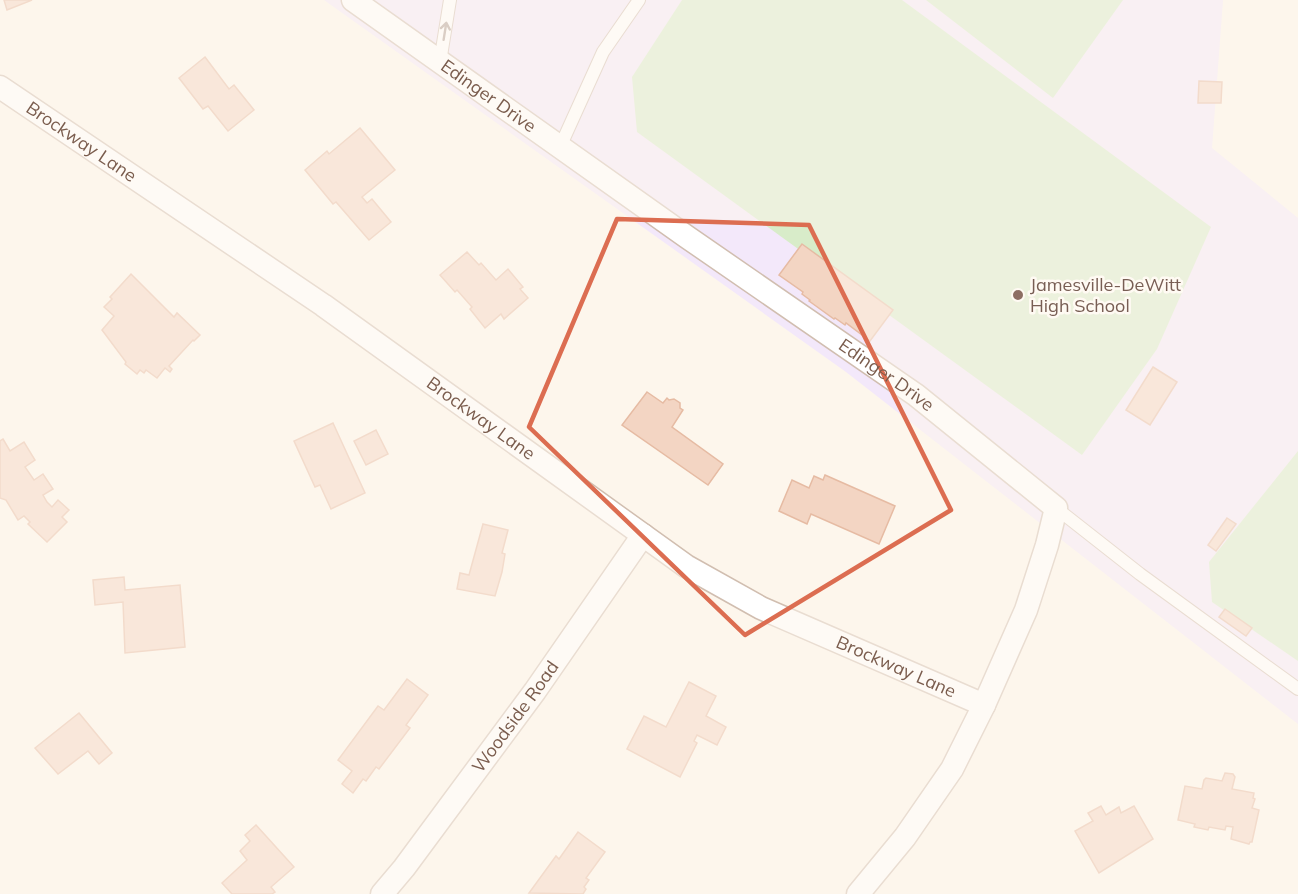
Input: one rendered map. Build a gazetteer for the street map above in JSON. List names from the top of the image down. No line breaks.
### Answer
{"streets":{"street":["Edinger Drive","Brockway Lane","Woodside Road"]},"crossings":[["Brockway Lane","Woodside Road"]],"places":["Jamesville-DeWitt High School"]}
